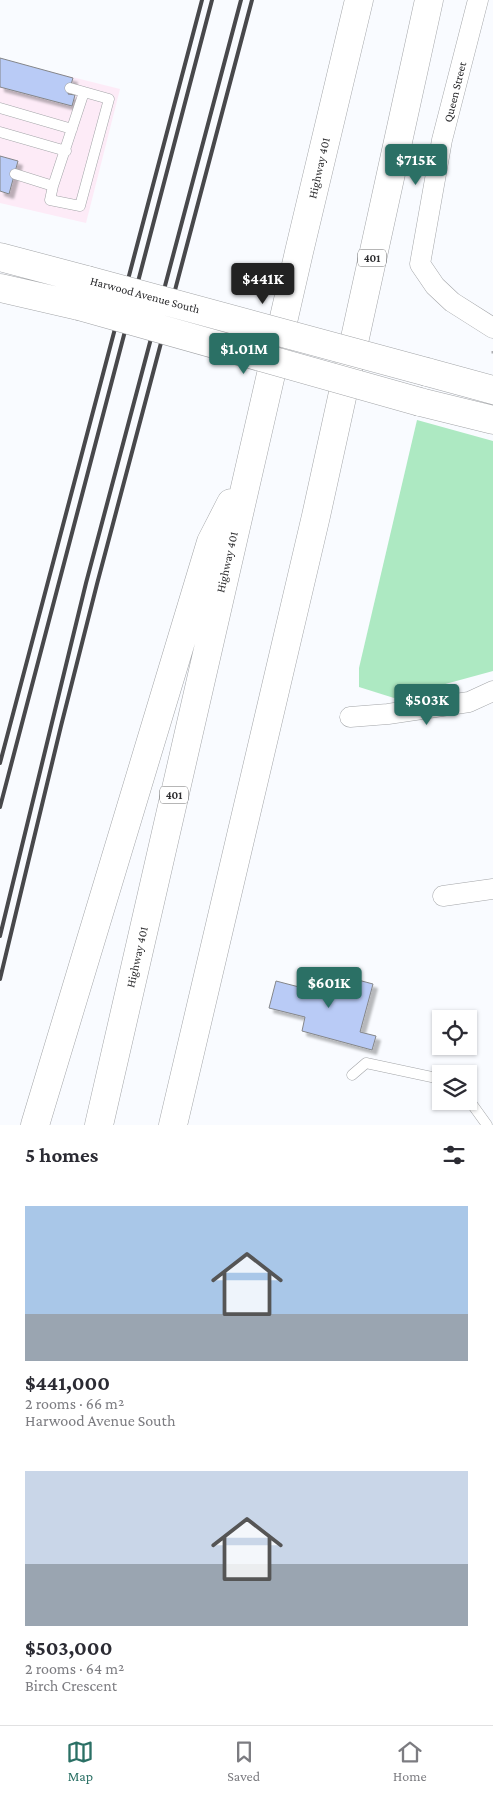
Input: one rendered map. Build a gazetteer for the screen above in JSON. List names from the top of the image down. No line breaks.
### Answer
{"streets":{"main road":["Highway 401","401","Harwood Avenue South"],"street":["Queen Street"]},"page":{"price":["$715K","$441K","$1.01M","$503K","$601K"],"heading":"5 homes","list":[{"name":"$441,000","note":"2 rooms · 66 m² · Harwood Avenue South"},{"name":"$503,000","note":"2 rooms · 64 m² · Birch Crescent"}],"tabs":["Map","Saved","Home"]}}
